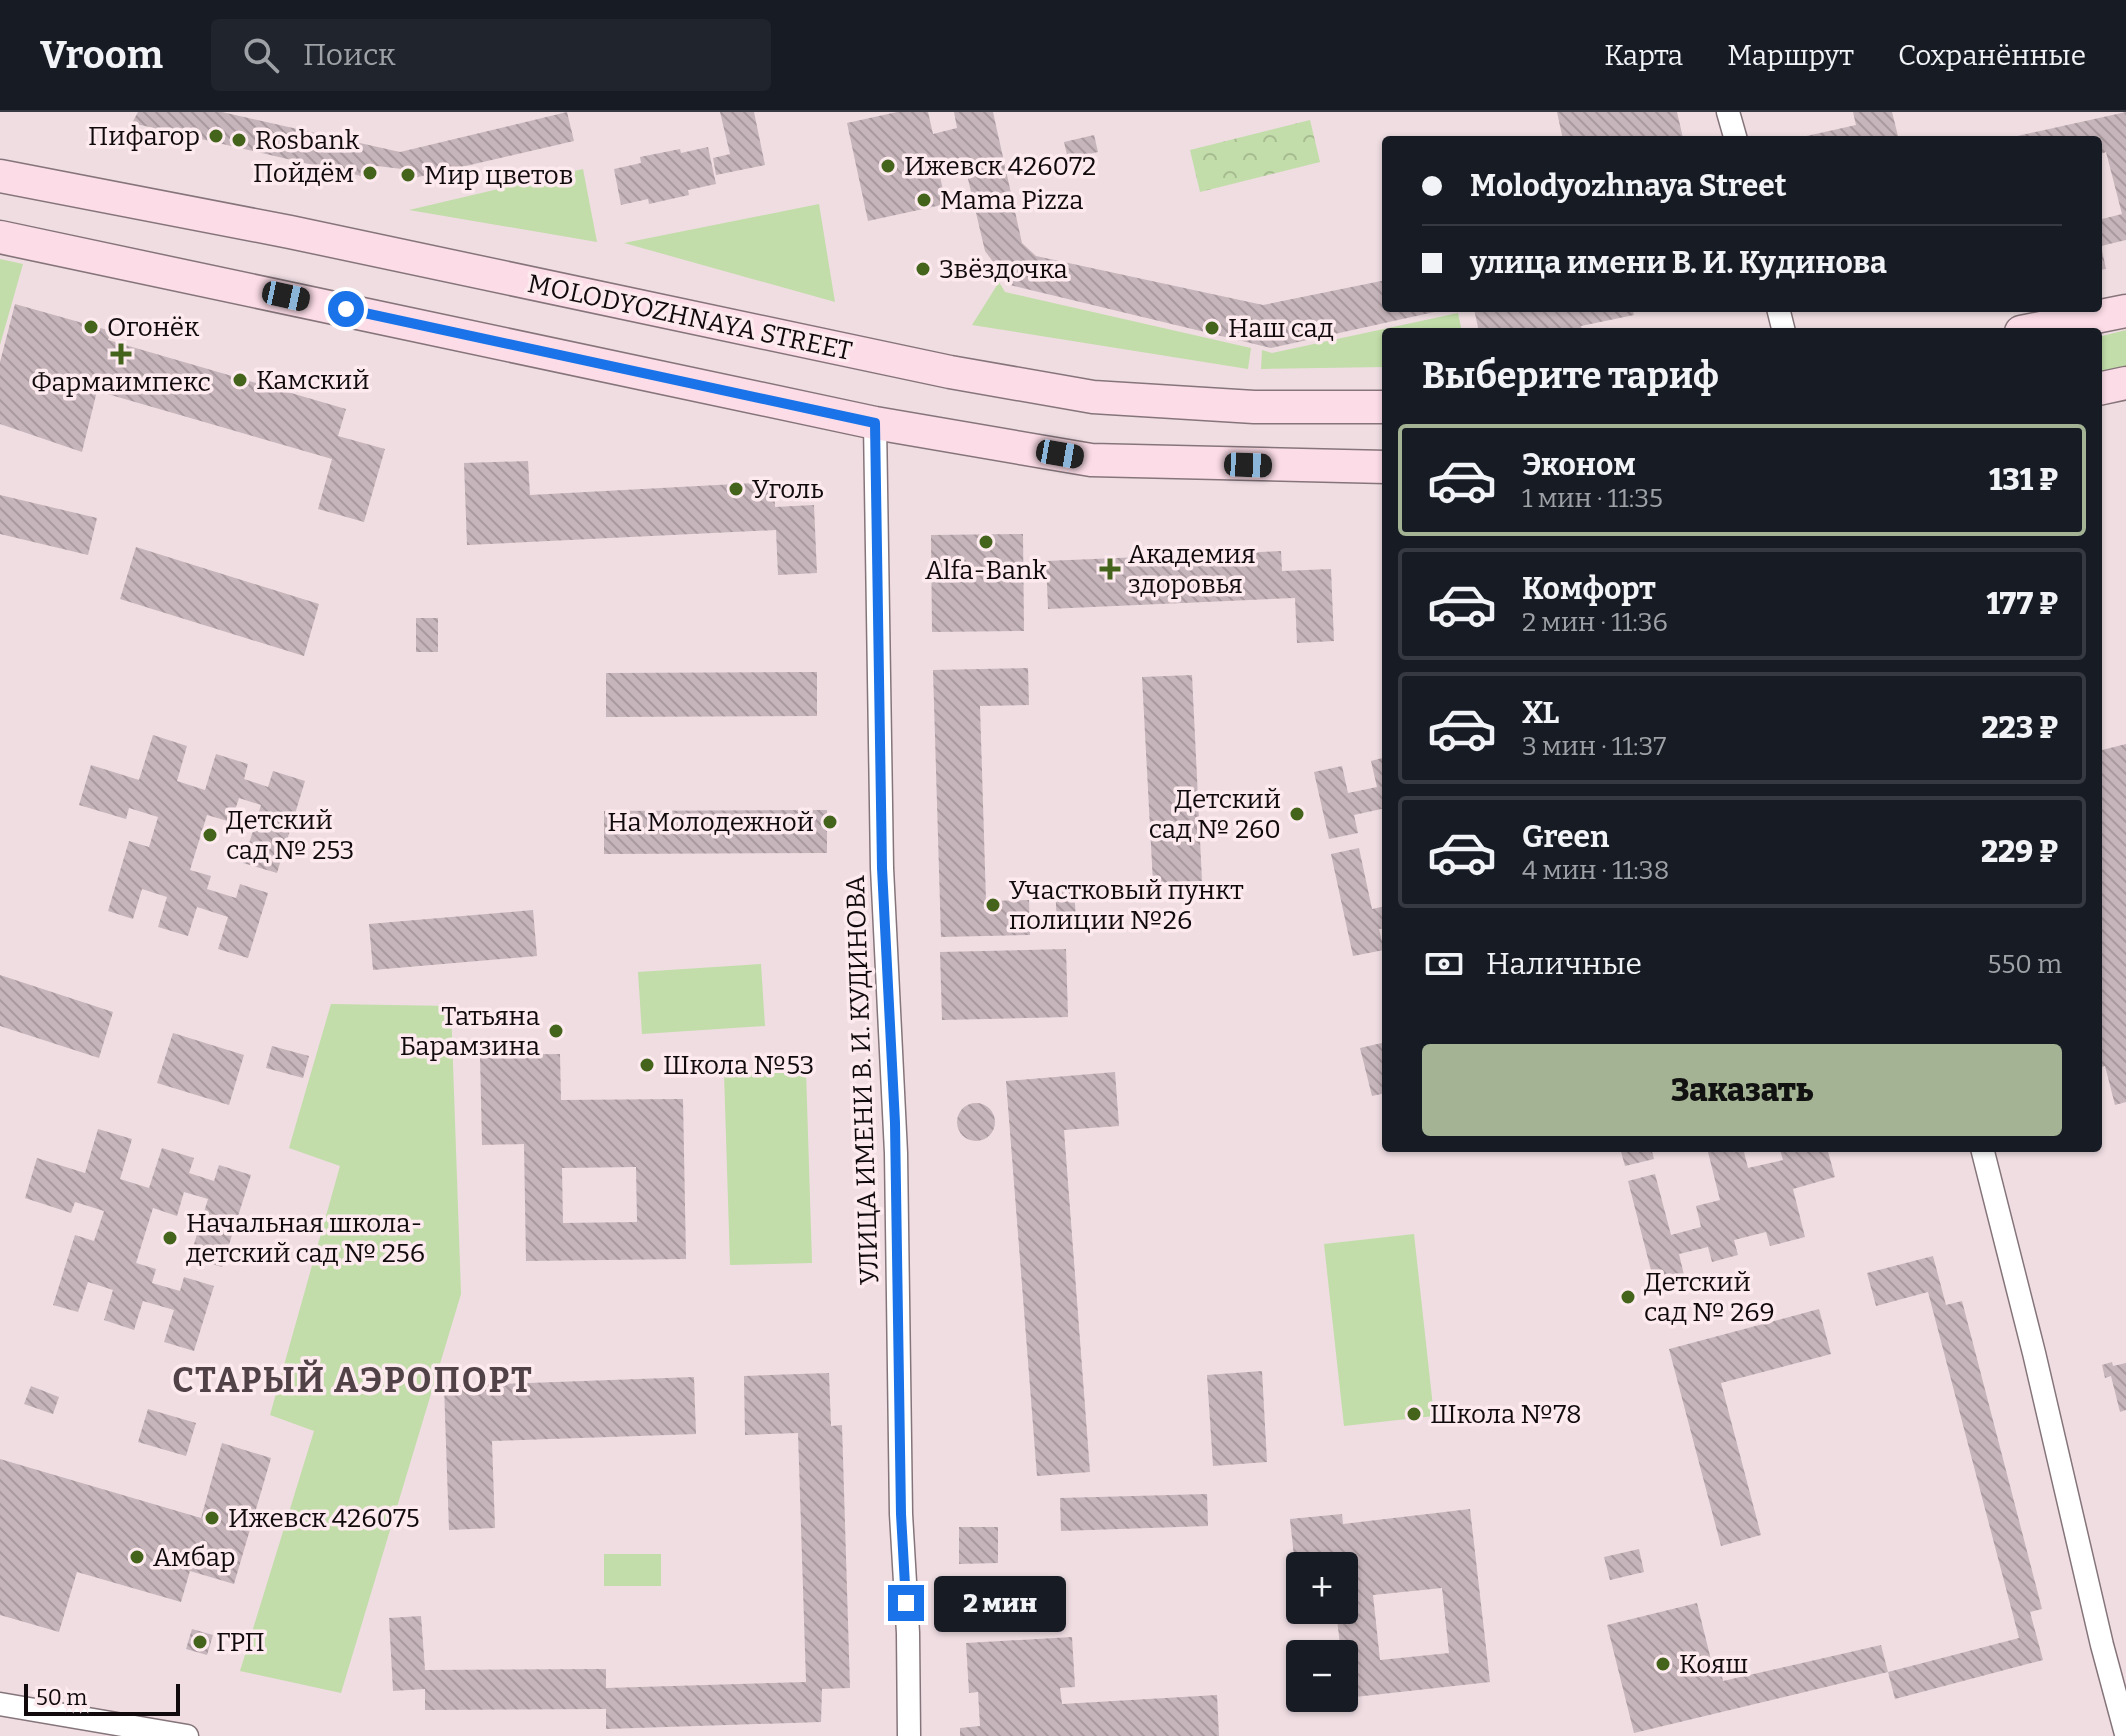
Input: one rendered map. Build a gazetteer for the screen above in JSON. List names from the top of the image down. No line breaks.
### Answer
{"streets":{"main road":["MOLODYOZHNAYA STREET"],"street":["УЛИЦА ИМЕНИ В. И. КУДИНОВА"]},"districts":["СТАРЫЙ АЭРОПОРТ"],"places":{"other":["Пифагор","Rosbank","Ижевск 426072","Пойдём","Мир цветов","Mama Pizza","Звёздочка","Огонёк","Наш сад","Камский","Уголь","Alfa-Bank","Детский сад № 260","На Молодежной","Детский сад № 253","Участковый пункт полиции №26","Татьяна Барамзина","Школа №53","Начальная школа- детский сад № 256","Детский сад № 269","Школа №78","Ижевск 426075","Амбар","ГРП","Кояш"],"health":["Фармаимпекс","Академия здоровья"]},"scale_bar":"50 m","page":{"header":"Vroom","search":"Поиск","nav":["Карта","Маршрут","Сохранённые"],"banner":["Molodyozhnaya Street","улица имени В. И. Кудинова"],"heading":"Выберите тариф","list":[{"name":"Эконом","note":"1 мин · 11:35","value":"131 ₽"},{"name":"Комфорт","note":"2 мин · 11:36","value":"177 ₽"},{"name":"XL","note":"3 мин · 11:37","value":"223 ₽"},{"name":"Green","note":"4 мин · 11:38","value":"229 ₽"}],"pay":["Наличные","550 m"],"buttons":"Заказать","map_buttons":["+","−"],"bubble":"2 мин","scale":"50 m"}}
